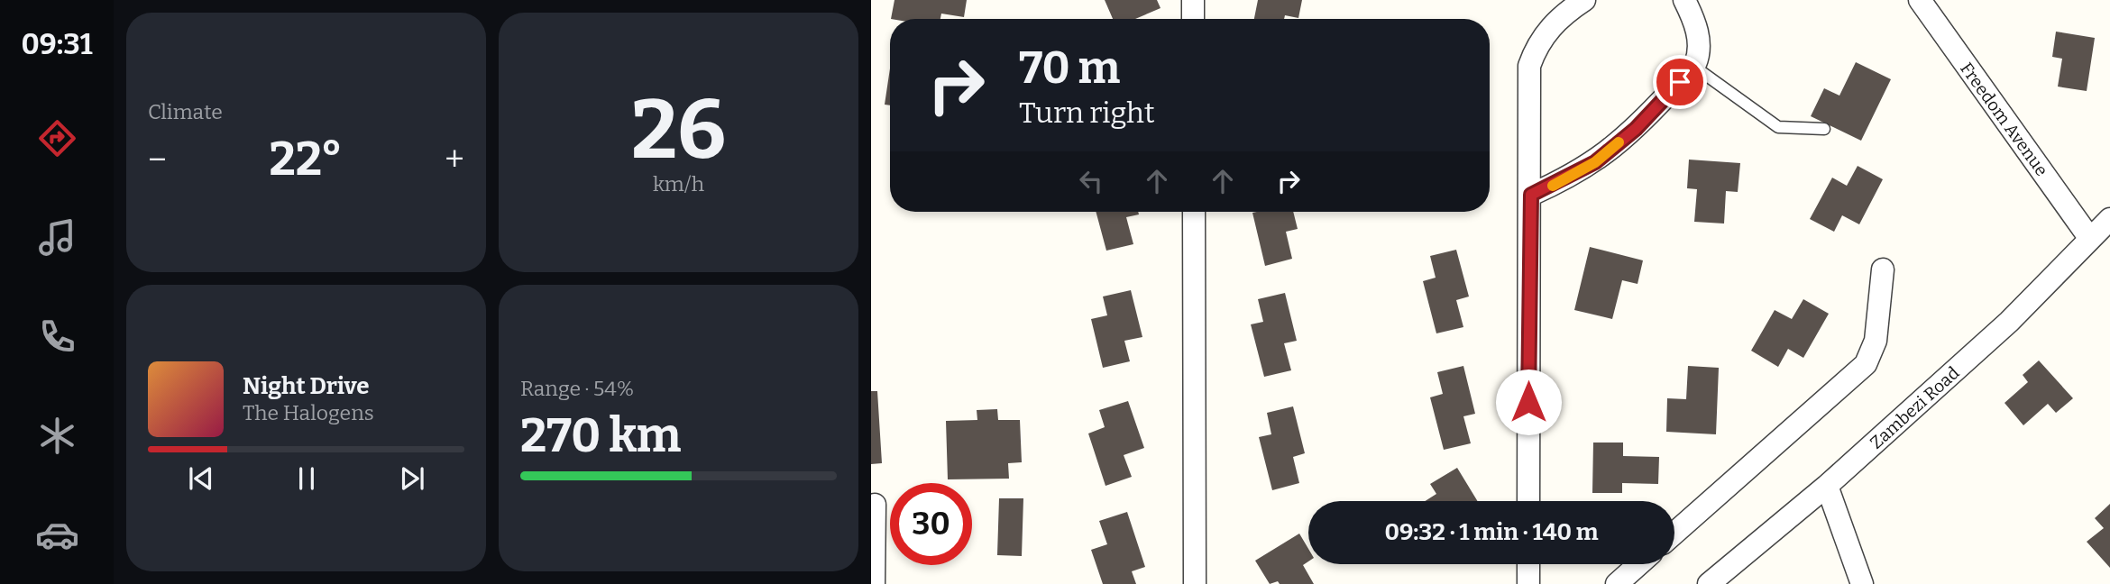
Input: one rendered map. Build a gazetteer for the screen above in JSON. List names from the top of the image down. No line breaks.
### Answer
{"streets":{"street":["Freedom Avenue","Zambezi Road"]},"crossings":[["Freedom Avenue","Zambezi Road"]],"page":{"tabs":"09:31","tile":["Climate",["26","km/h"],["Range · 54%","270 km"]],"turn":["70 m","Turn right"],"heat":["−","22°","+"],"song":["Night Drive","The Halogens"],"limit":"30","trip":"09:32 · 1 min · 140 m"}}
